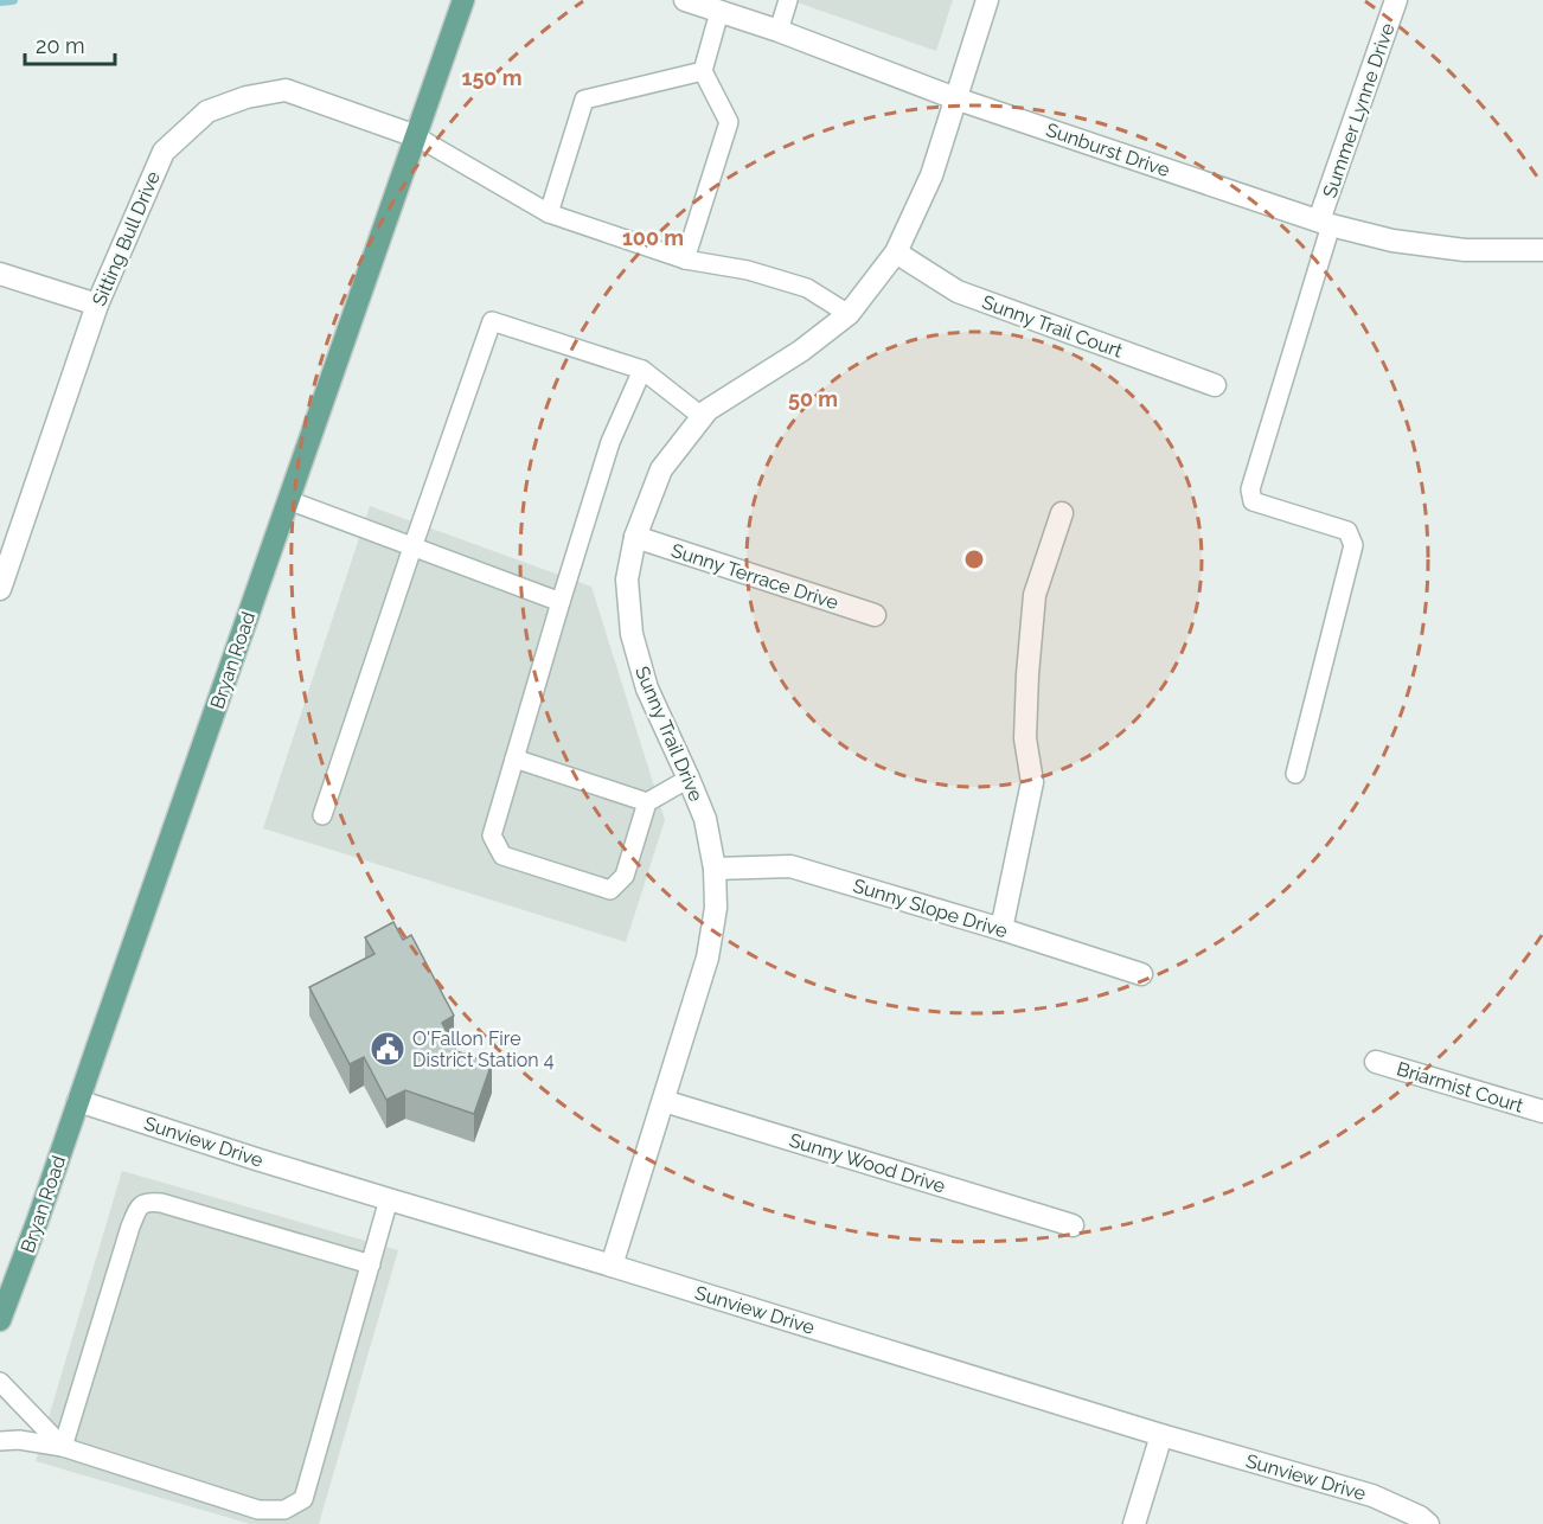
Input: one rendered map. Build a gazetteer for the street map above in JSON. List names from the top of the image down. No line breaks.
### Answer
{"streets":{"main road":["Bryan Road"],"street":["Summer Lynne Drive","Sunburst Drive","Sitting Bull Drive","Sunny Trail Court","Sunny Terrace Drive","Sunny Trail Drive","Sunny Slope Drive","Briarmist Court","Sunview Drive","Sunny Wood Drive"]},"crossings":[["Summer Lynne Drive","Sunburst Drive"],["Sunburst Drive","Sunny Trail Drive"],["Sitting Bull Drive","Bryan Road"],["Sunny Trail Court","Sunny Trail Drive"],["Sunny Terrace Drive","Sunny Trail Drive"],["Bryan Road","Sunview Drive"],["Sunny Trail Drive","Sunny Slope Drive"],["Sunny Trail Drive","Sunview Drive"],["Sunny Trail Drive","Sunny Wood Drive"]],"places":{"public building":["O'Fallon Fire District Station 4"]},"scale_bar":"20 m","rings":["150 m","100 m","50 m"]}
